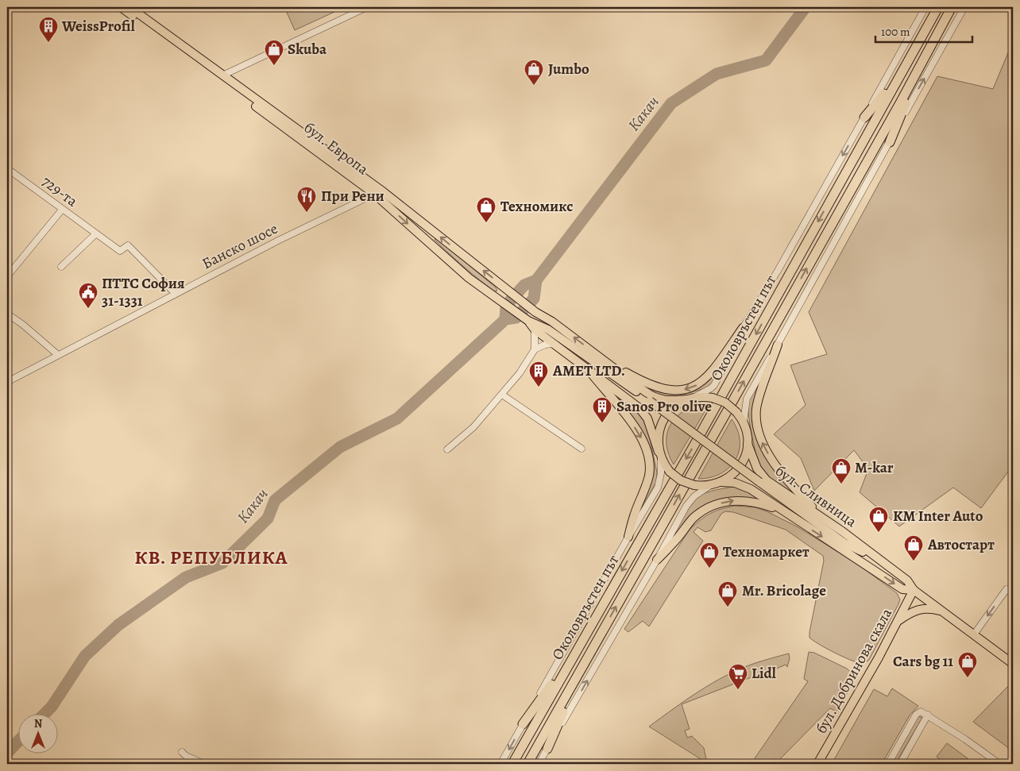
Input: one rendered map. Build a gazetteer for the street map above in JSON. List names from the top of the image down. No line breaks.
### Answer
{"streets":{"highway":["Околовръстен път"],"main road":["бул. Европа","бул. Сливница","бул. Добринова скала"],"street":["729-та","Банско шосе"]},"crossings":[["бул. Европа","Банско шосе"],["бул. Европа","Околовръстен път"],["бул. Европа","бул. Сливница"],["729-та","Банско шосе"],["Околовръстен път","бул. Сливница"],["бул. Сливница","бул. Добринова скала"]],"districts":["КВ. РЕПУБЛИКА"],"water":["Какач"],"places":{"building":["WeissProfil","AMET LTD.","Sanos Pro olive"],"shop":["Skuba","Jumbo","Техномикс","M-kar","KM Inter Auto","Автостарт","Техномаркет","Mr. Bricolage","Cars bg 11"],"restaurant":["При Рени"],"public building":["ПТТС София 31-1331"],"supermarket":["Lidl"]},"scale_bar":"100 m","north":"top"}
